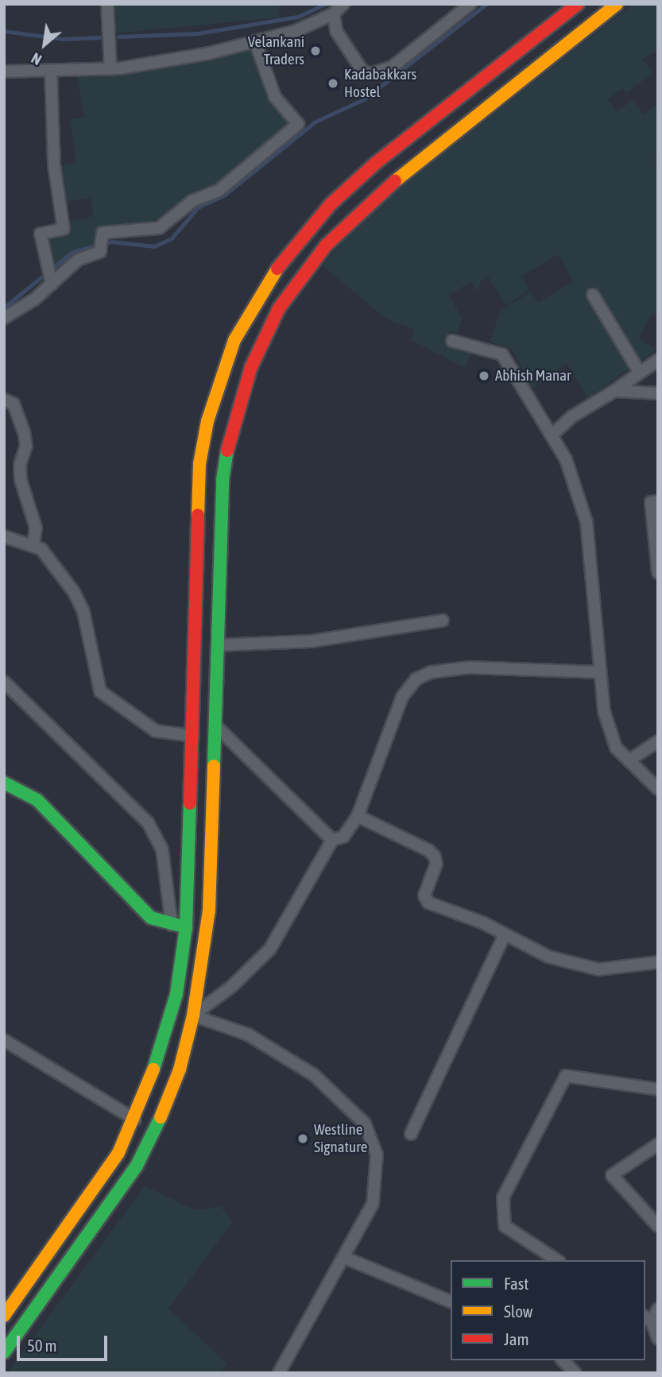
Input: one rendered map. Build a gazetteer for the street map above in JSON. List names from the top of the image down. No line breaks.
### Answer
{"places":["Velankani Traders","Kadabakkars Hostel","Abhish Manar","Westline Signature"],"legend":["Fast","Slow","Jam"],"scale_bar":"50 m","north":"bottom left"}
